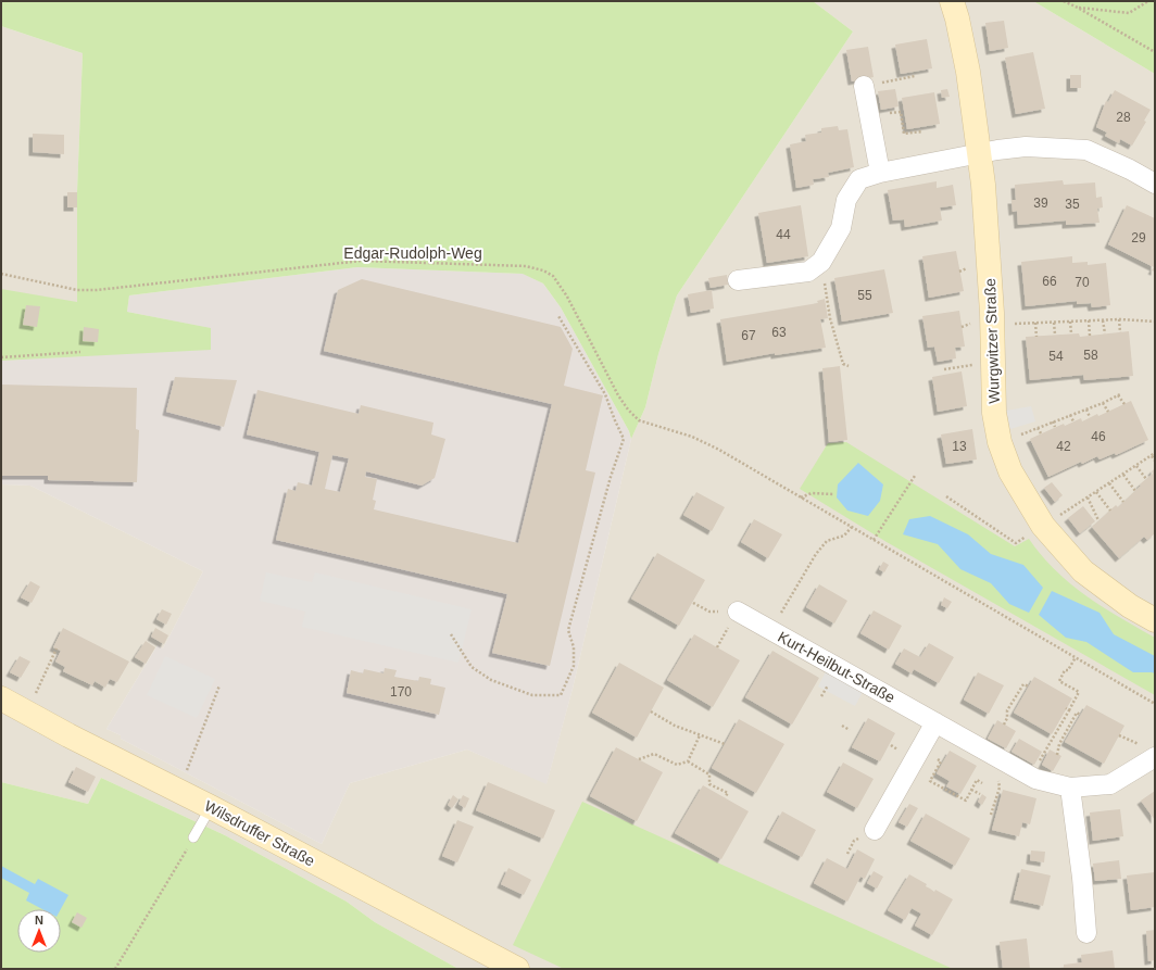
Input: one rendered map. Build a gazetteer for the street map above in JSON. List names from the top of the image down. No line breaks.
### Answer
{"streets":{"street":["Wurgwitzer Straße","Kurt-Heilbut-Straße","Wilsdruffer Straße"],"path":["Edgar-Rudolph-Weg"]},"house_numbers":["28","39","35","44","29","66","70","55","63","67","58","54","46","13","42","170"],"north":"top"}
